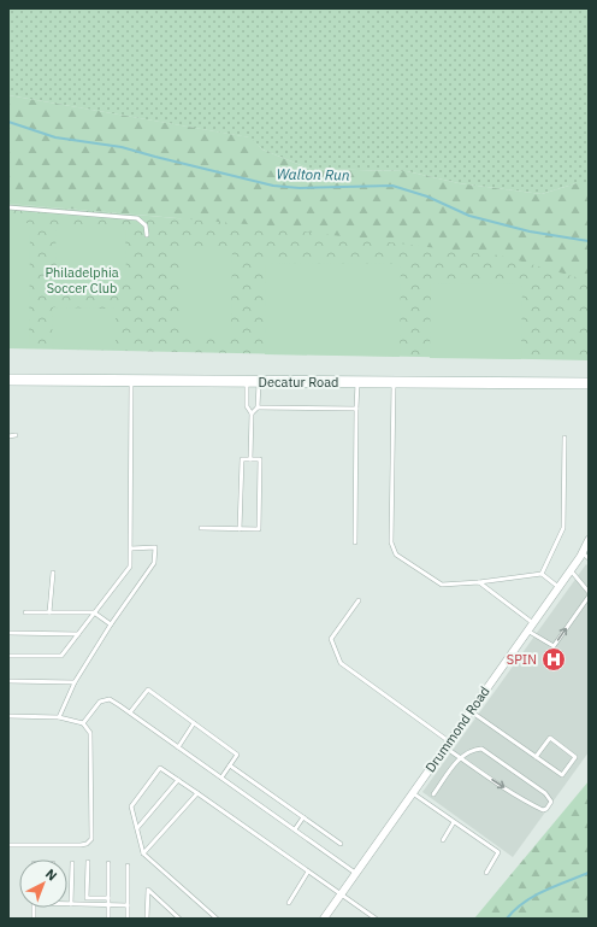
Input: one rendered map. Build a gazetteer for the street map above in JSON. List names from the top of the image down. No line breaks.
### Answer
{"streets":{"street":["Decatur Road","Drummond Road"]},"water":["Walton Run"],"parks":["Philadelphia Soccer Club"],"places":{"hospital":["SPIN"]},"north":"top right"}
